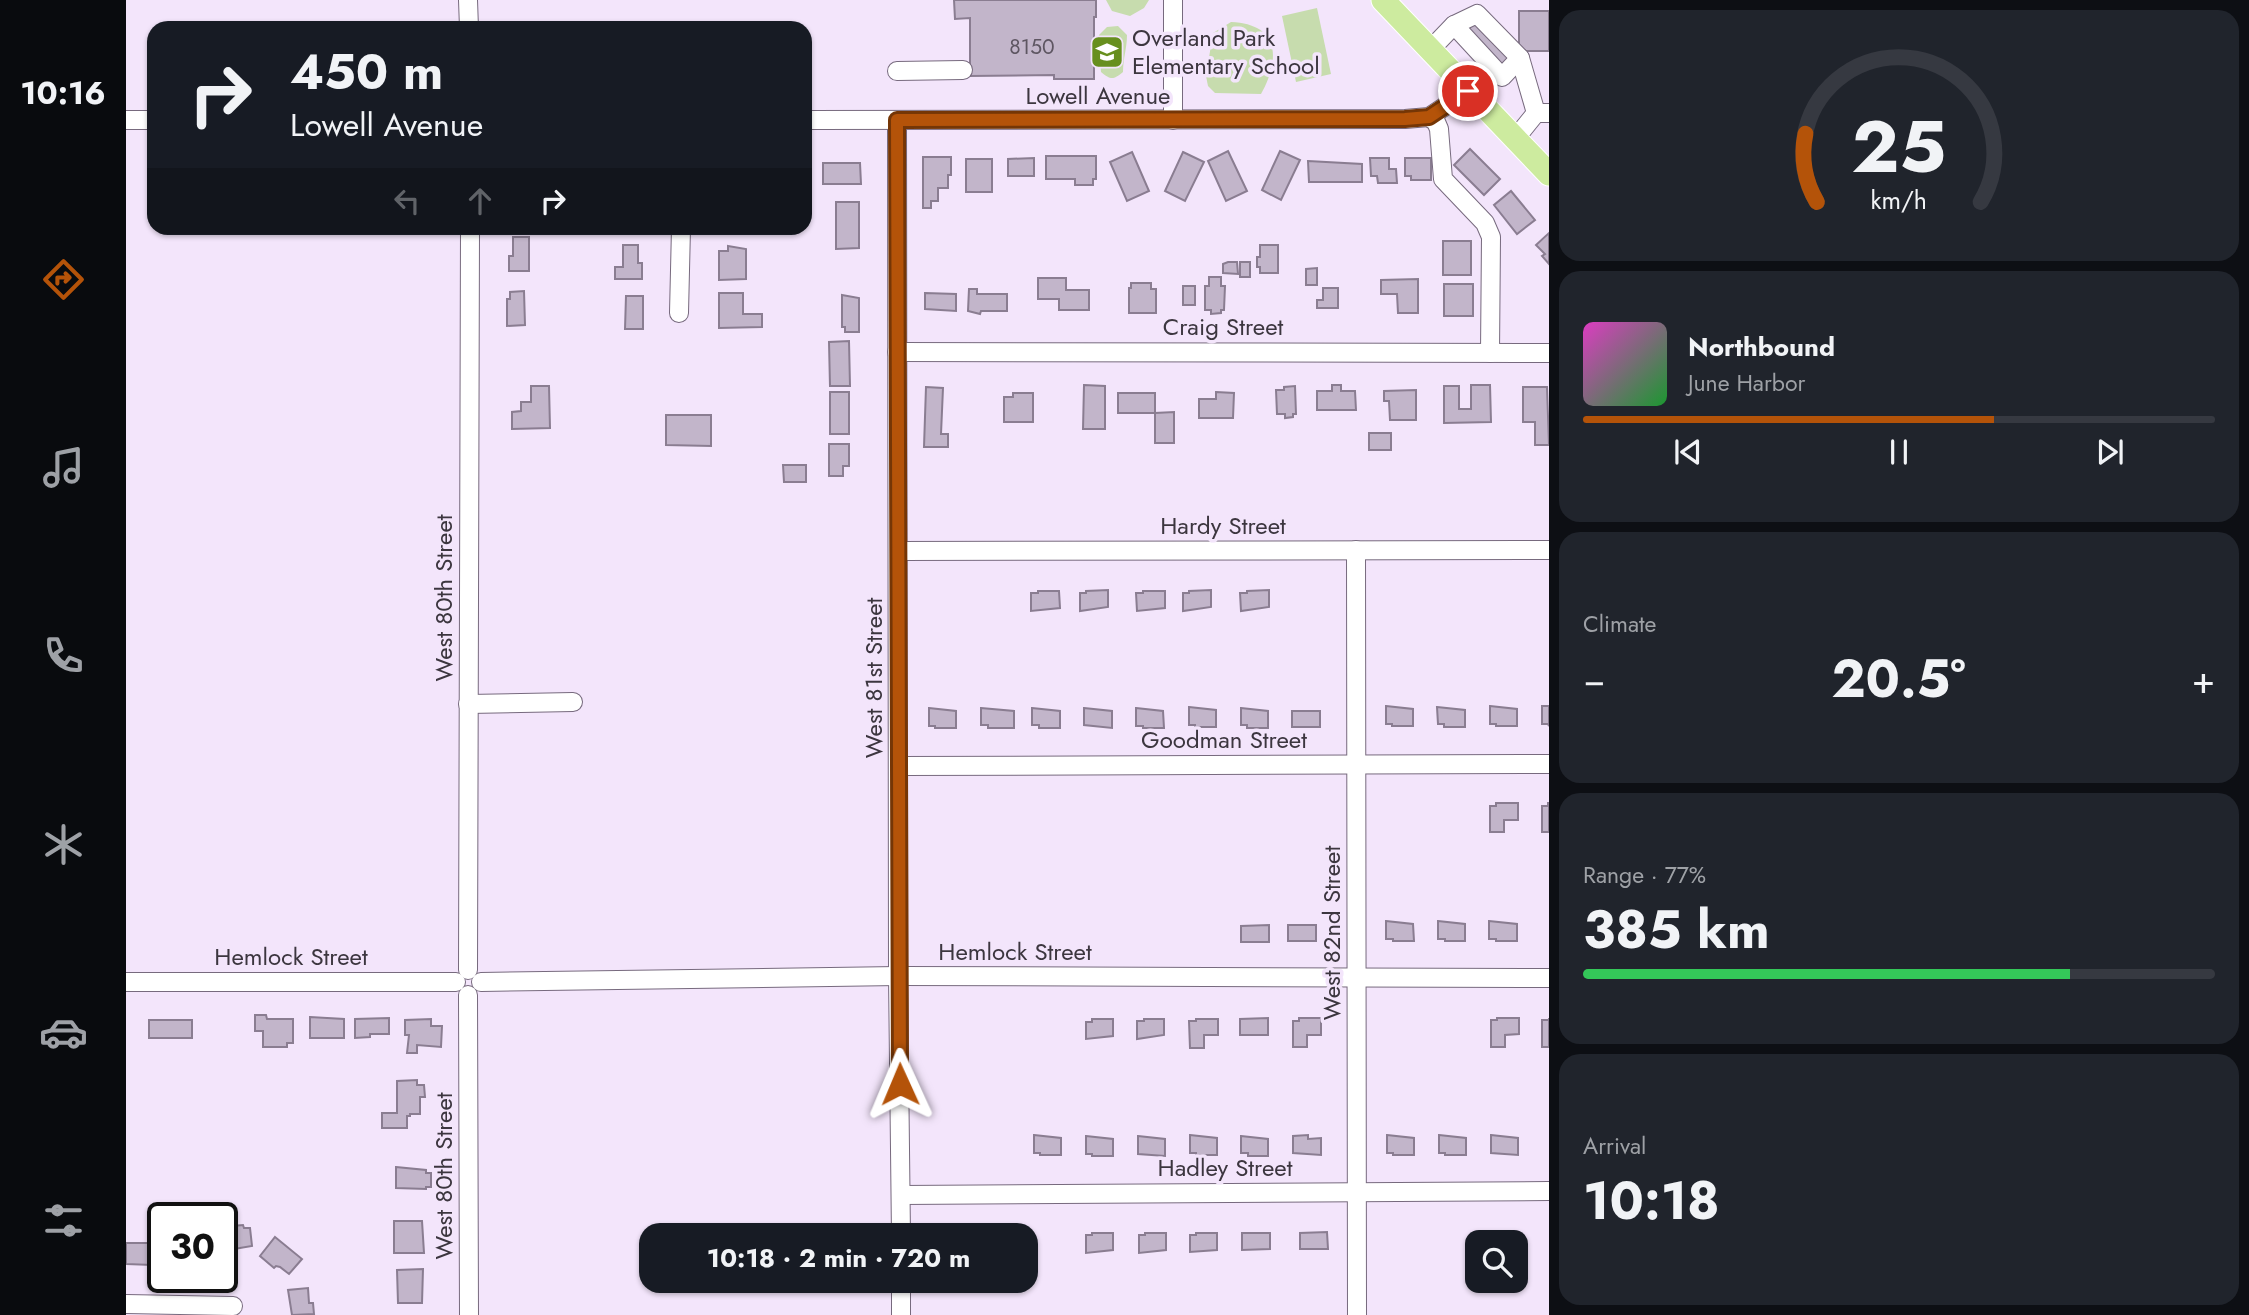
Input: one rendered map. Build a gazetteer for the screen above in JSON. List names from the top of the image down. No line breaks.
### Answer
{"streets":{"street":["Lowell Avenue","Craig Street","Hardy Street","West 80th Street","West 81st Street","Goodman Street","West 82nd Street","Hemlock Street","Hadley Street"]},"crossings":[["Lowell Avenue","West 81st Street"],["Craig Street","West 81st Street"],["Hardy Street","West 81st Street"],["Hardy Street","West 82nd Street"],["West 80th Street","Hemlock Street"],["West 81st Street","Goodman Street"],["West 81st Street","Hemlock Street"],["West 81st Street","Hadley Street"],["Goodman Street","West 82nd Street"],["West 82nd Street","Hemlock Street"],["West 82nd Street","Hadley Street"]],"places":{"school or university":["Overland Park Elementary School"]},"house_numbers":["8150"],"page":{"tabs":"10:16","turn":["450 m","Lowell Avenue"],"song":["Northbound","June Harbor"],"tile":["Climate",["Range · 77%","385 km"],["Arrival","10:18"]],"heat":["−","20.5°","+"],"limit":"30","trip":"10:18 · 2 min · 720 m","gauge":["25","km/h"]}}
